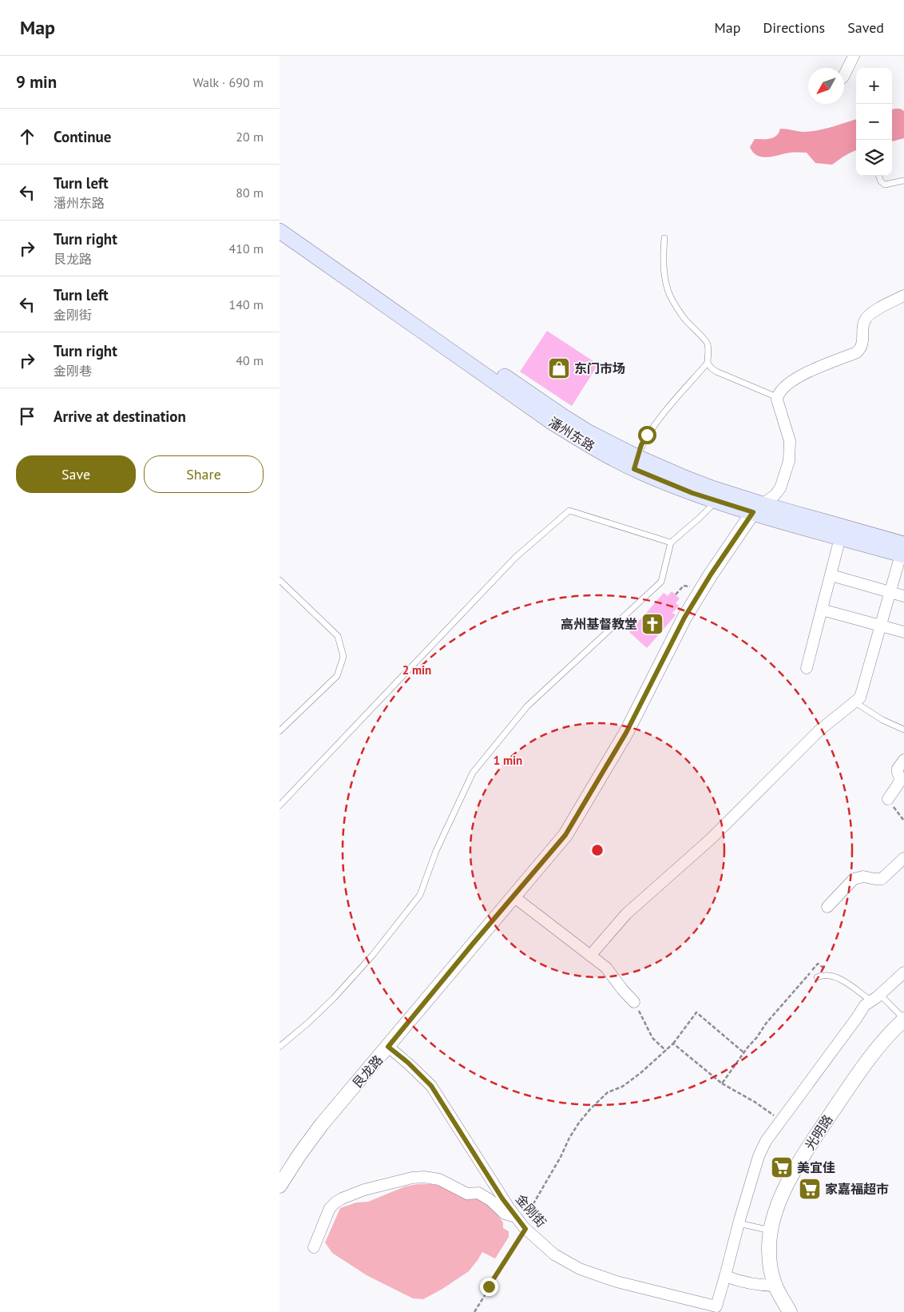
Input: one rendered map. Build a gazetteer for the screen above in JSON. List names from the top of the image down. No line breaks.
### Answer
{"streets":{"main road":["潘州东路"],"street":["艮龙路","光明路","金刚街"]},"crossings":[["潘州东路","艮龙路"],["艮龙路","金刚街"]],"places":{"shop":["东门市场"],"church":["高州基督教堂"],"supermarket":["美宜佳","家嘉福超市"]},"north":"bottom left","page":{"header":"Map","nav":["Map","Directions","Saved"],"heading":["9 min","Walk · 690 m"],"map_buttons":["+","−"],"list":[["Continue","20 m"],["Turn left","潘州东路","80 m"],["Turn right","艮龙路","410 m"],["Turn left","金刚街","140 m"],["Turn right","金刚巷","40 m"],"Arrive at destination"],"buttons":["Save","Share"]},"rings":["2 min","1 min"]}
